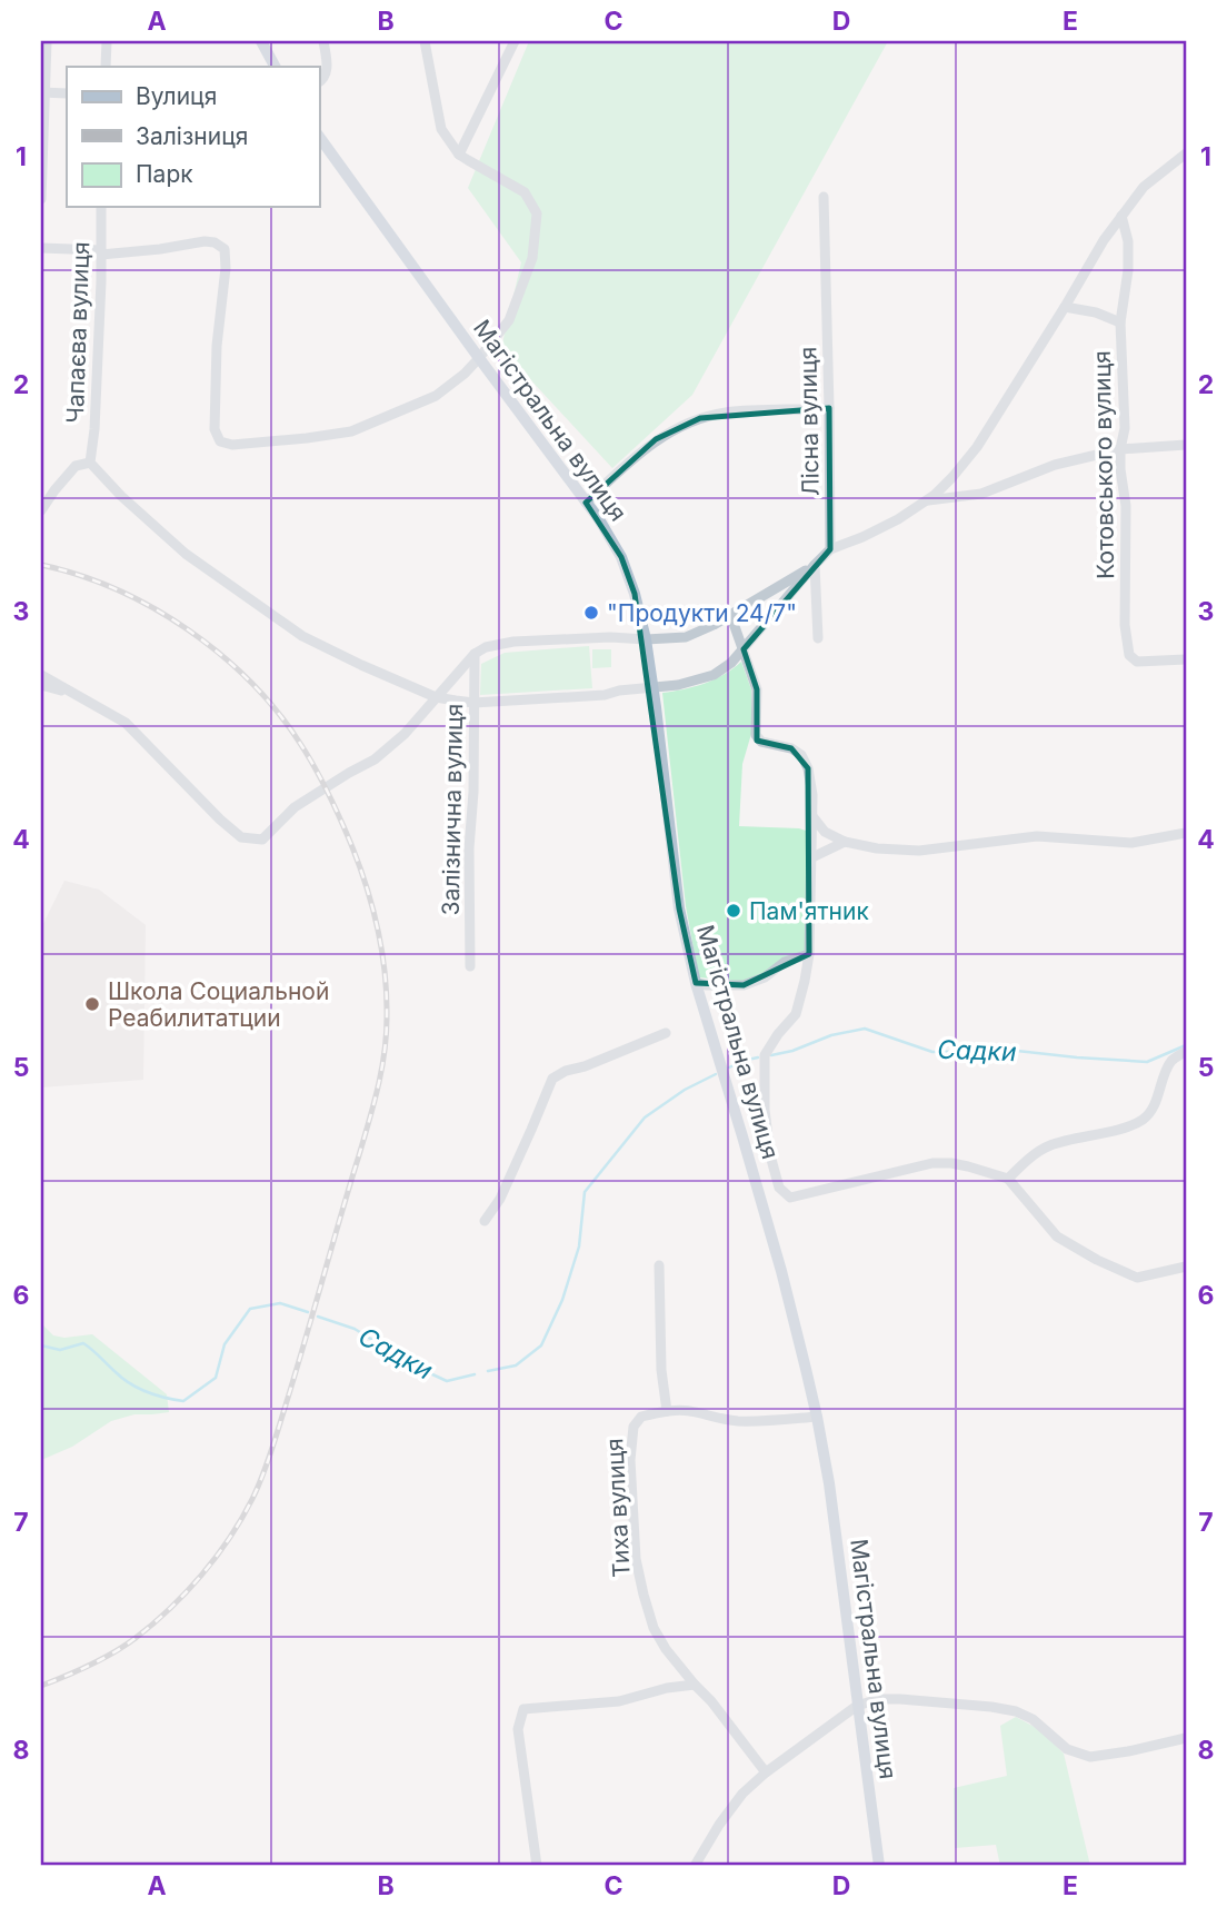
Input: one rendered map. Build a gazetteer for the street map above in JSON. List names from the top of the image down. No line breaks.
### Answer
{"streets":{"main road":["Магістральна вулиця"],"street":["Чапаєва вулиця","Лісна вулиця","Котовського вулиця","Залізнична вулиця","Тиха вулиця"]},"water":["Садки"],"places":["\"Продукти 24/7\"","Пам'ятник","Школа Социальной Реабилитатции"],"legend":["Вулиця","Залізниця","Парк"],"grid":{"columns":["A","B","C","D","E"],"rows":["1","2","3","4","5","6","7","8"]}}
